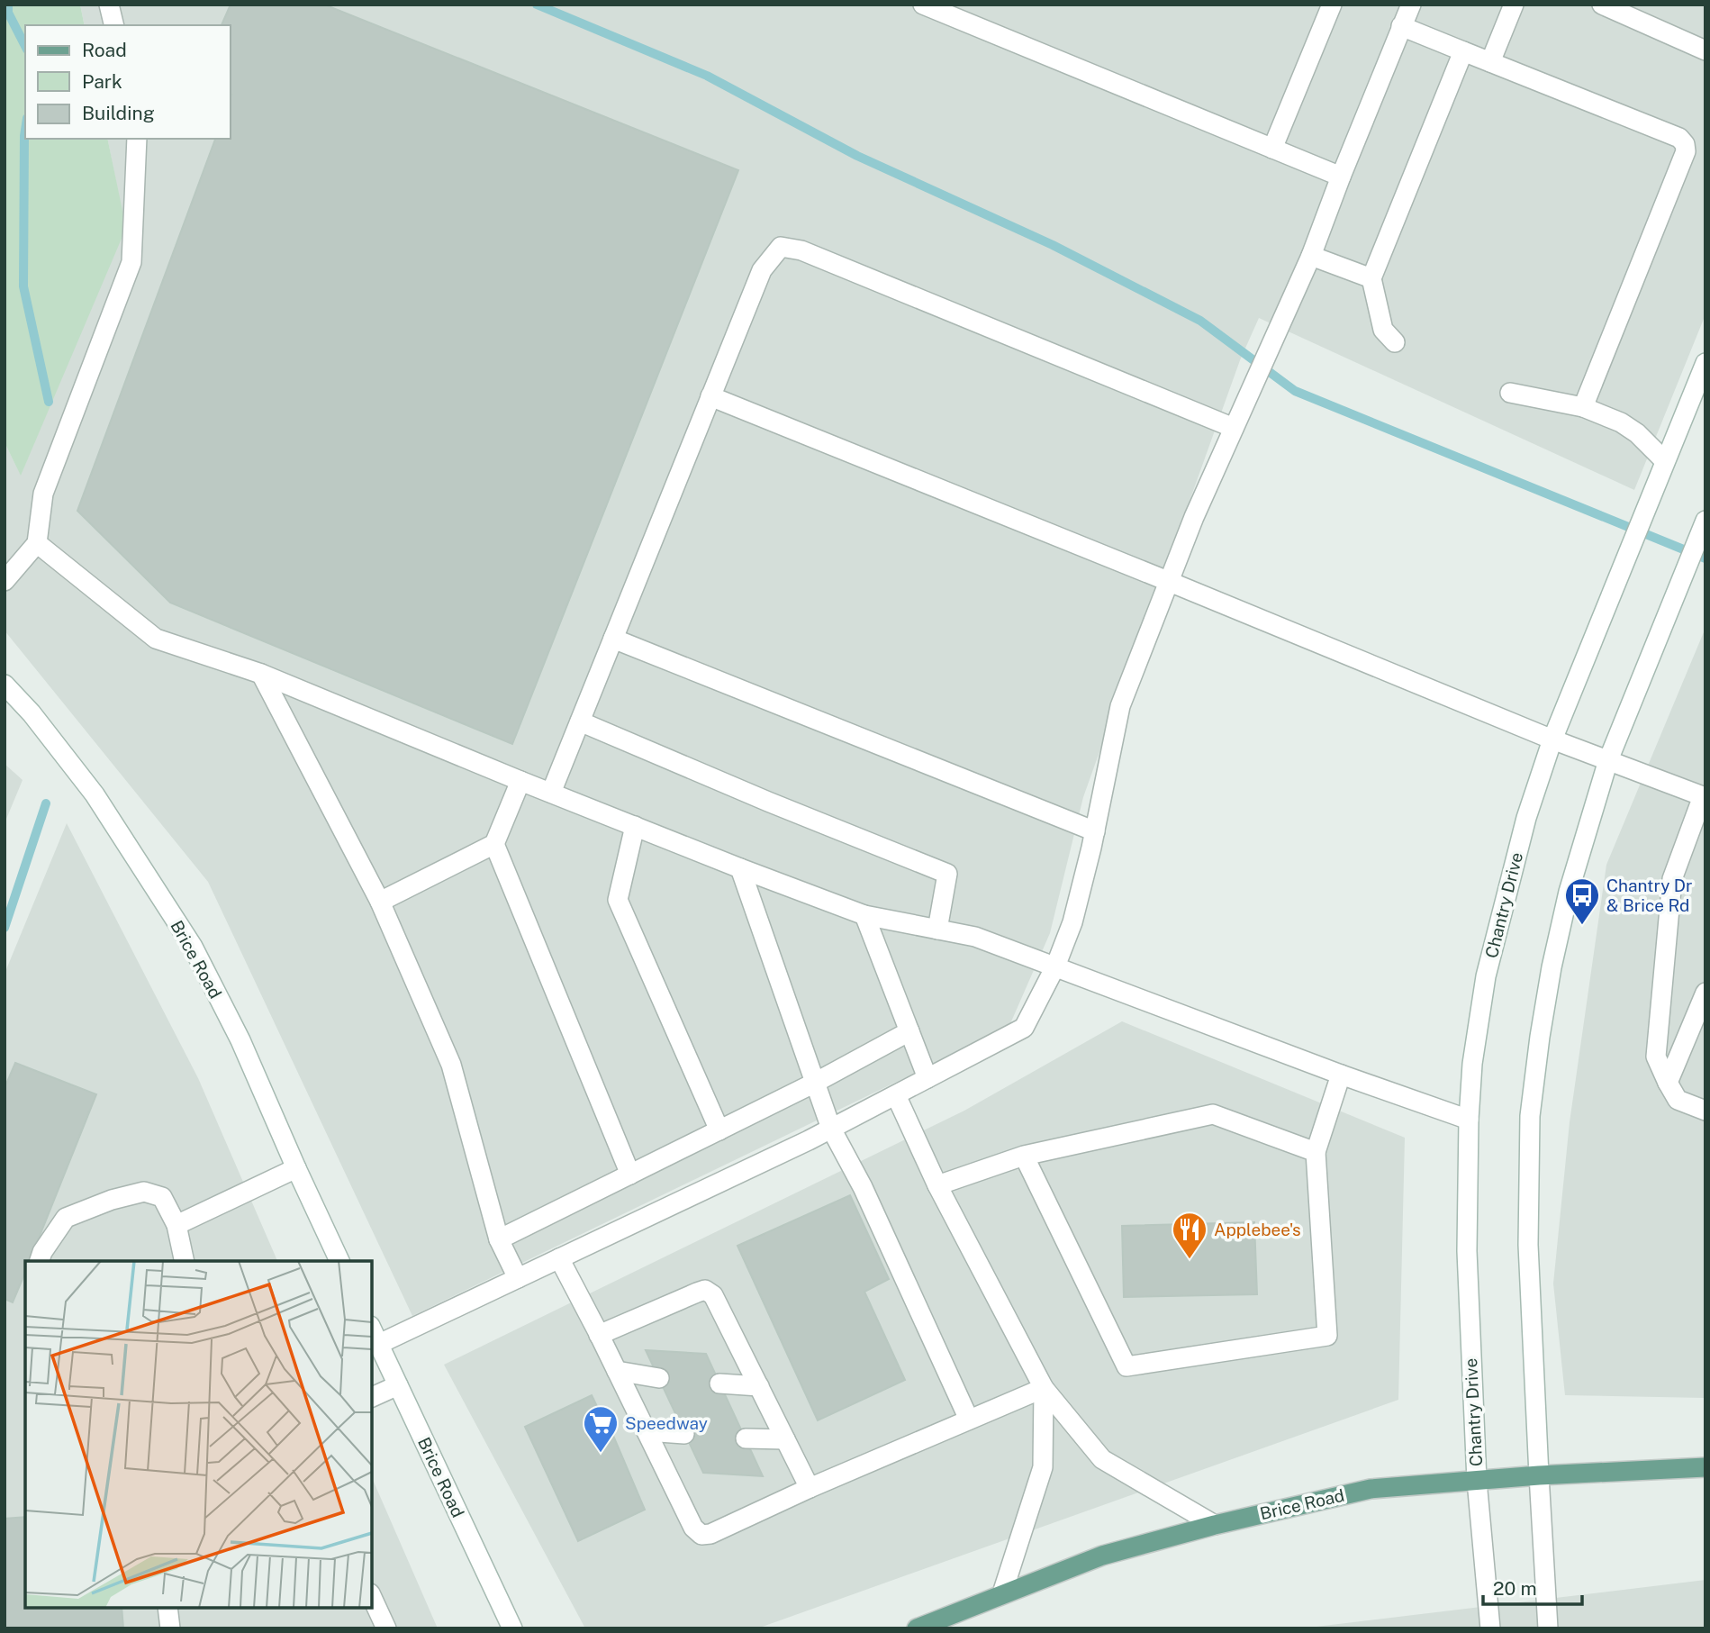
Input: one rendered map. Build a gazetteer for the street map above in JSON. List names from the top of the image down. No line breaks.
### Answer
{"streets":{"main road":["Brice Road"],"street":["Chantry Drive"]},"crossings":[["Chantry Drive","Brice Road"]],"places":{"bus stop":["Chantry Dr & Brice Rd"],"restaurant":["Applebee's"],"supermarket":["Speedway"]},"legend":["Road","Park","Building"],"scale_bar":"20 m"}
